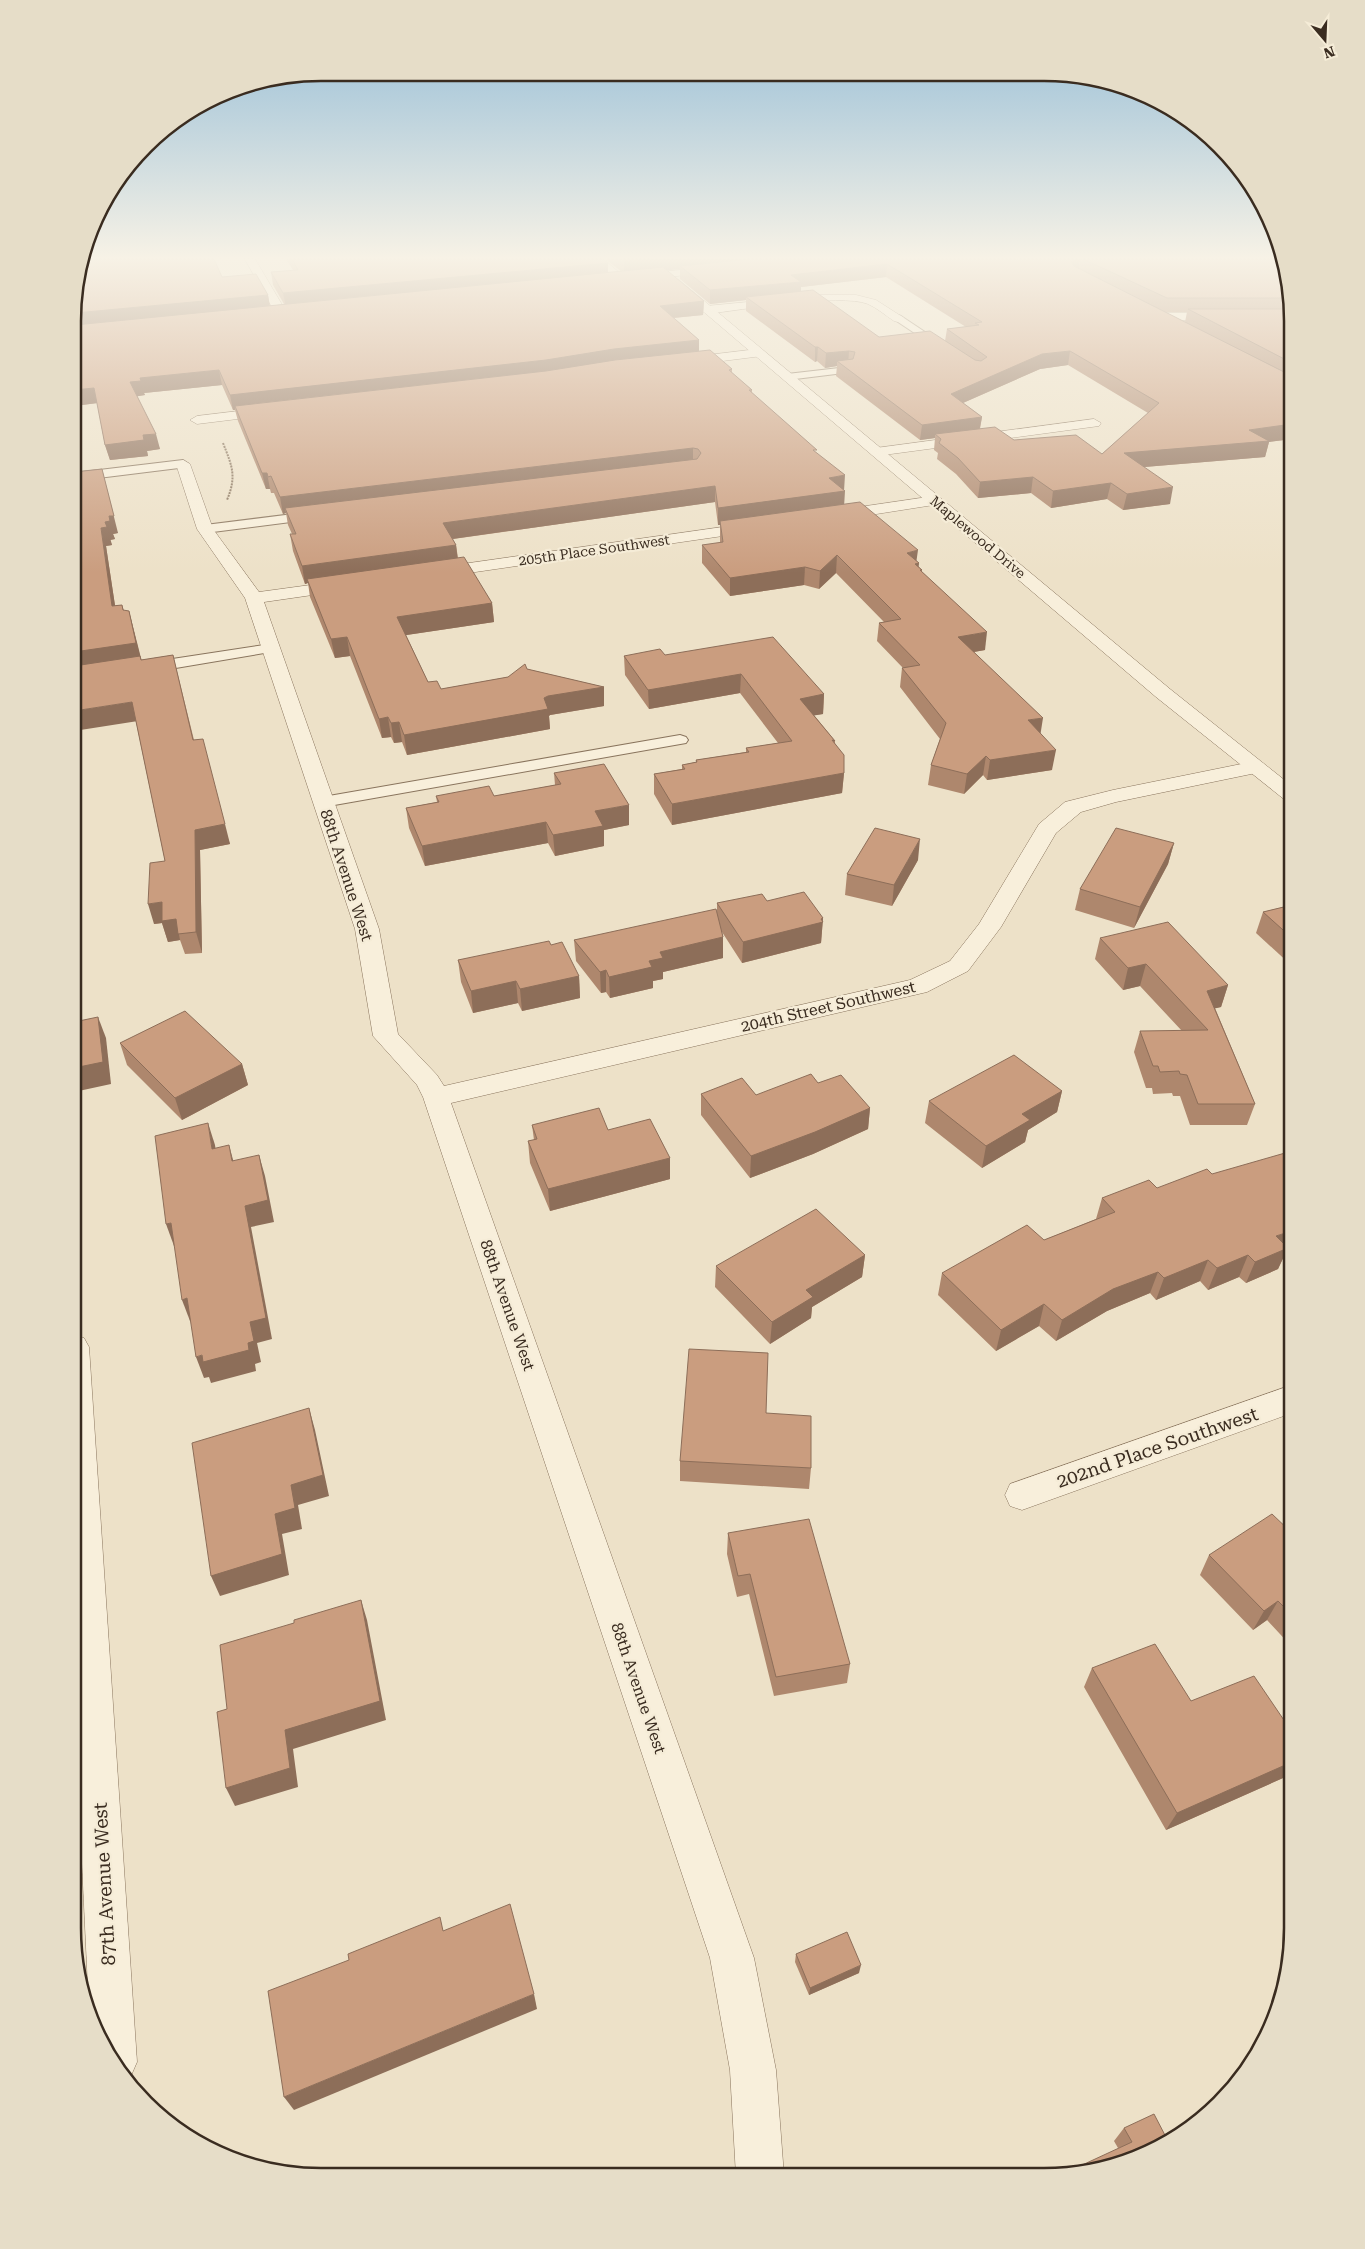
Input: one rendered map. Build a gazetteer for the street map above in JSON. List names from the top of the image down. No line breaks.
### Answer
{"streets":{"street":["Maplewood Drive","205th Place Southwest","88th Avenue West","204th Street Southwest","202nd Place Southwest","87th Avenue West"]},"crossings":[["Maplewood Drive","204th Street Southwest"],["88th Avenue West","204th Street Southwest"]],"north":"bottom"}
